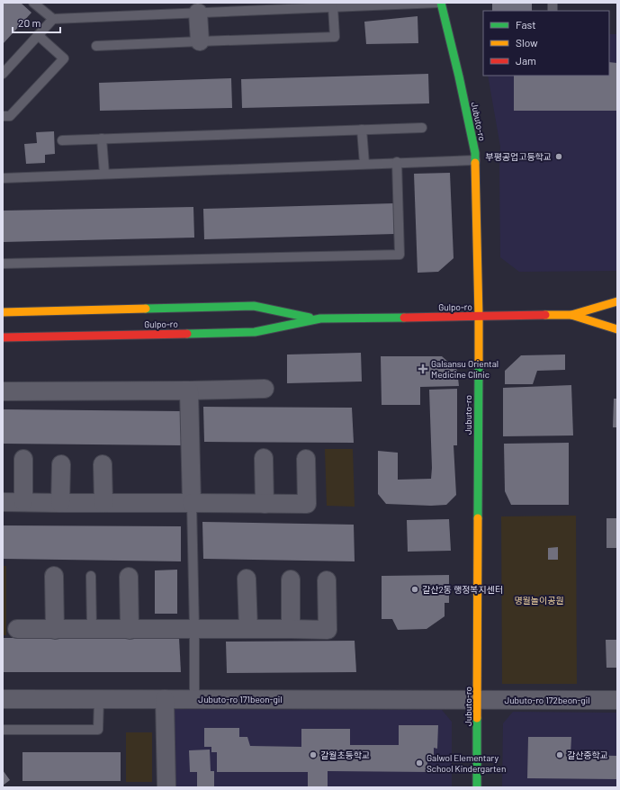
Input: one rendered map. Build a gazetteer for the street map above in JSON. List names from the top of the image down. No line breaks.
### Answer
{"streets":{"main road":["Jubuto-ro","Gulpo-ro"],"street":["Jubuto-ro 171beon-gil","Jubuto-ro 172beon-gil"]},"crossings":[["Jubuto-ro","Gulpo-ro"],["Jubuto-ro","Jubuto-ro 171beon-gil"],["Jubuto-ro","Jubuto-ro 172beon-gil"],["Jubuto-ro 171beon-gil","Jubuto-ro 172beon-gil"]],"parks":["명월놀이공원"],"places":{"other":["부평공업고등학교","갈산2동 행정복지센터","갈월초등학교","갈산중학교","Galwol Elementary School Kindergarten"],"health":["Galsansu Oriental Medicine Clinic"]},"legend":["Fast","Slow","Jam"],"scale_bar":"20 m"}
